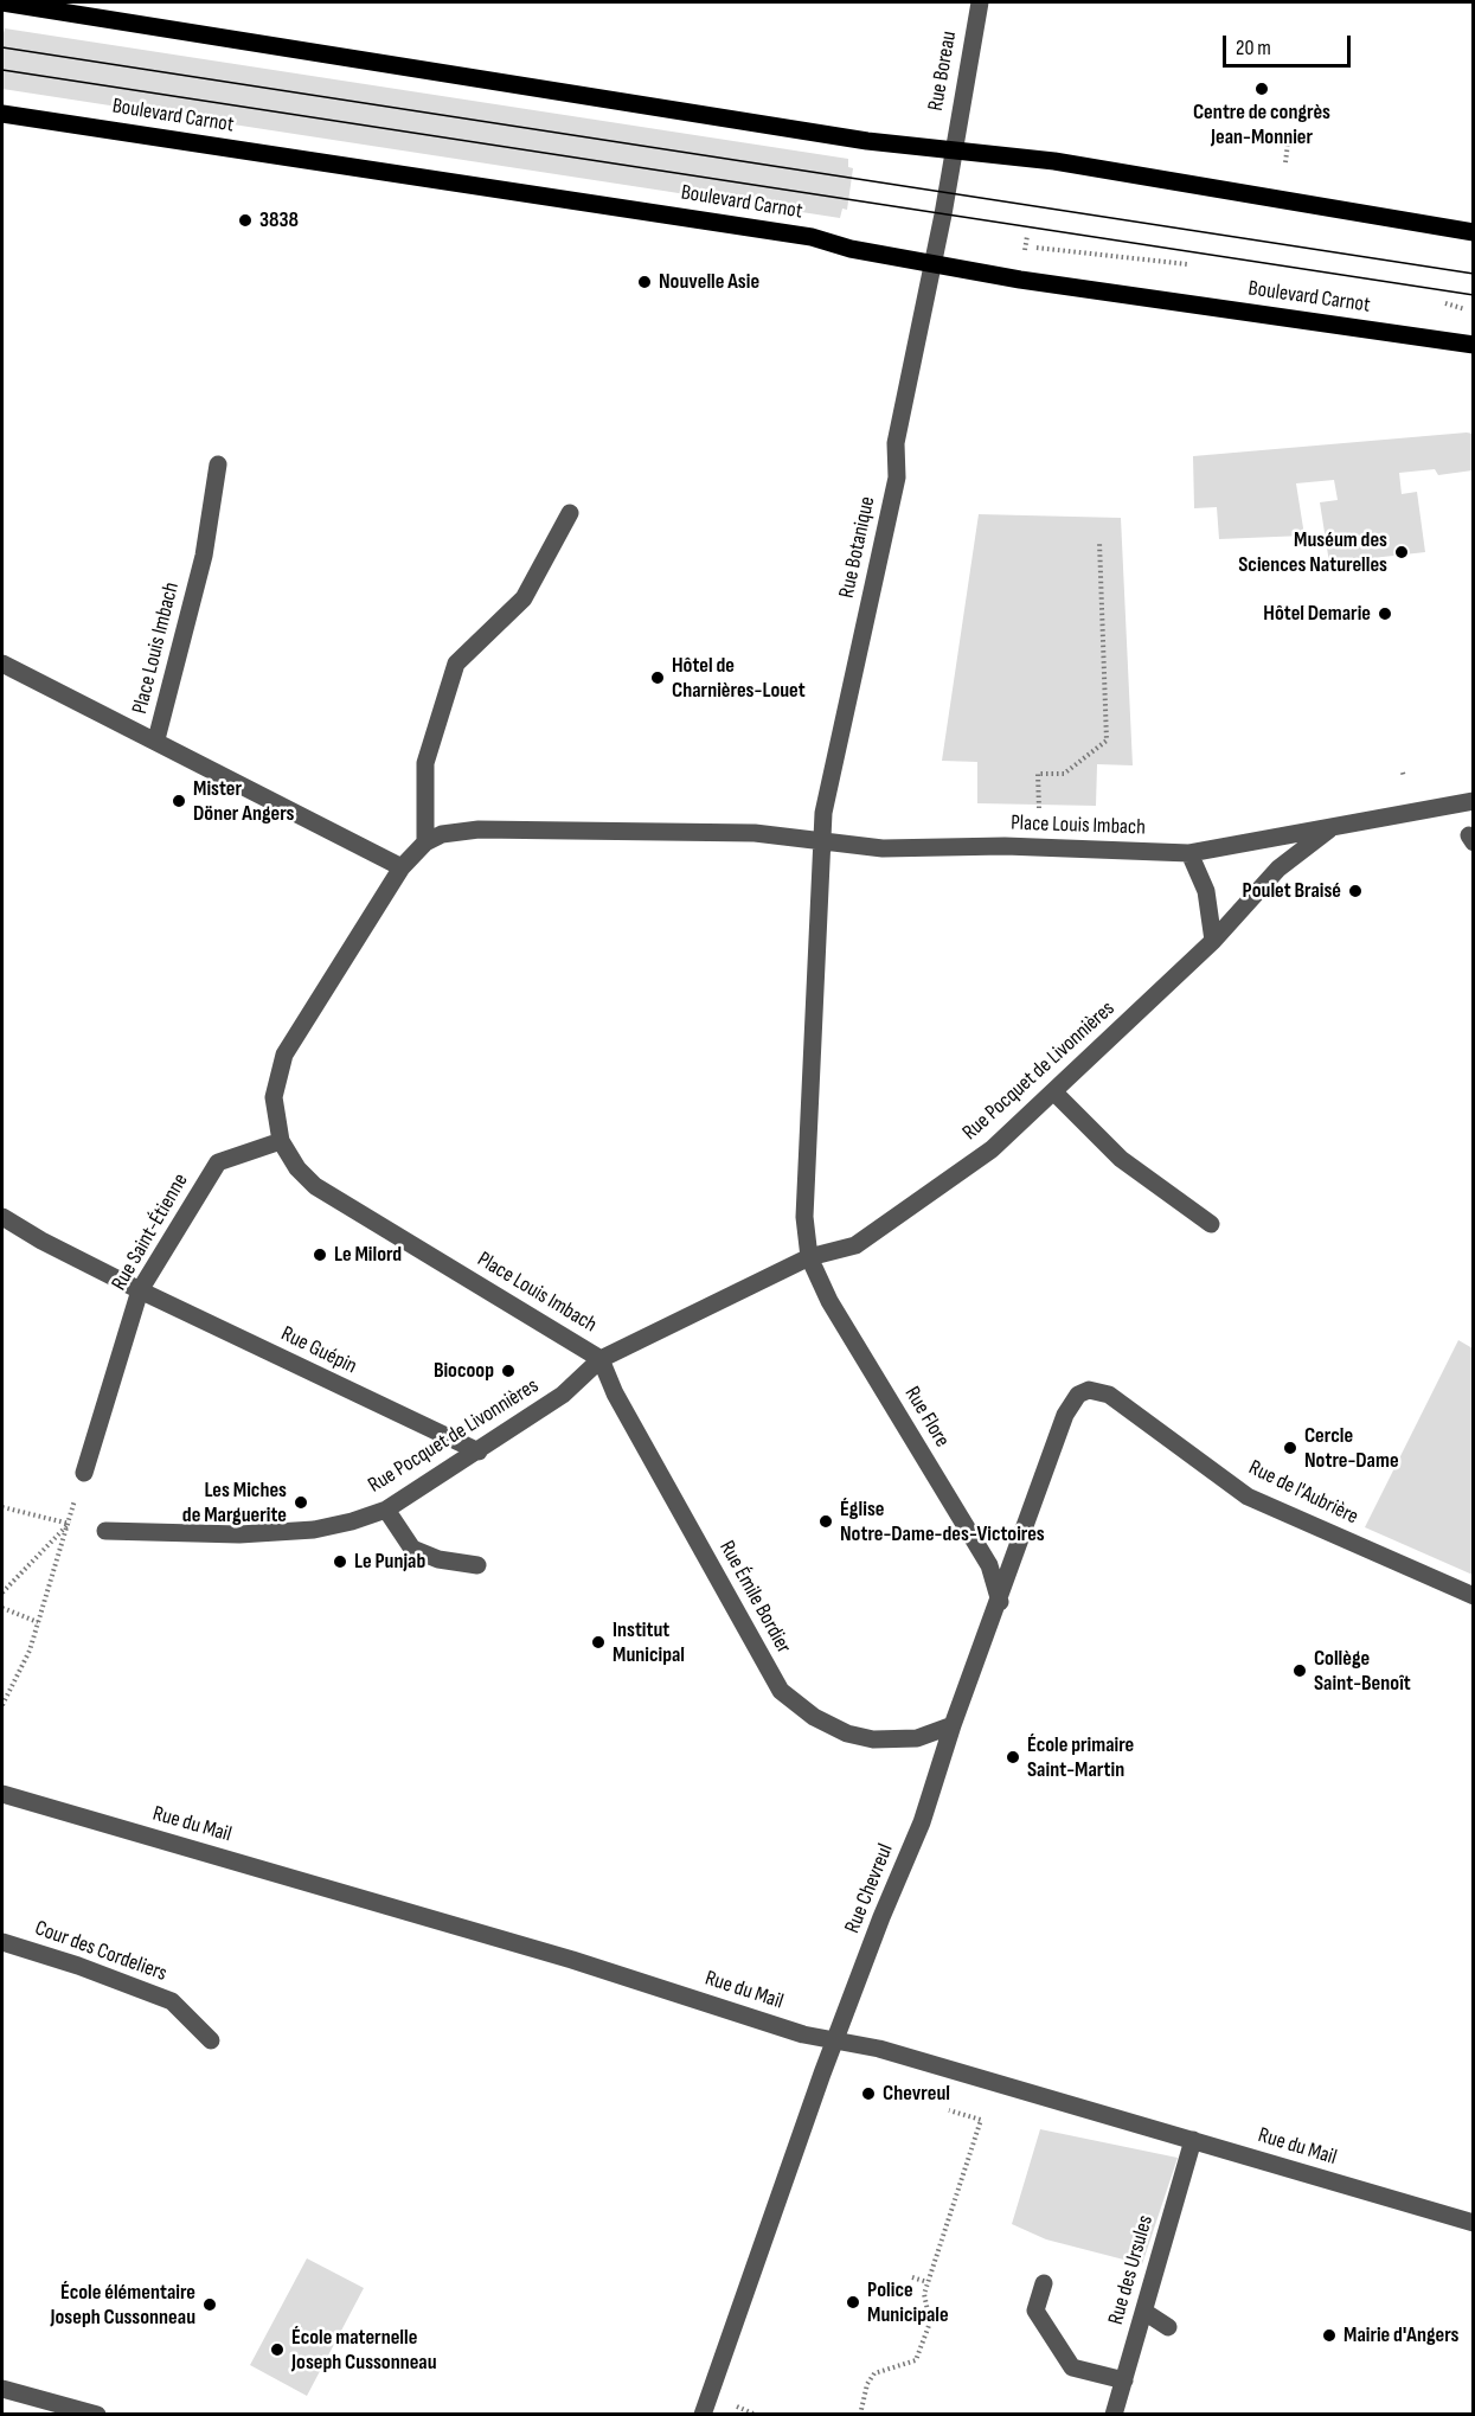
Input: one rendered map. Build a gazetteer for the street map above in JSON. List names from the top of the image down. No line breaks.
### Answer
{"streets":{"main road":["Boulevard Carnot"],"street":["Rue Boreau","Rue Botanique","Place Louis Imbach","Rue Pocquet de Livonnières","Rue Saint-Étienne","Rue Guépin","Rue Flore","Rue de l'Aubrière","Rue Émile Bordier","Rue du Mail","Rue Chevreul","Cour des Cordeliers","Rue des Ursules"]},"crossings":[["Rue Boreau","Boulevard Carnot"],["Rue Boreau","Rue Botanique"],["Boulevard Carnot","Rue Botanique"],["Rue Botanique","Place Louis Imbach"],["Place Louis Imbach","Rue Pocquet de Livonnières"],["Place Louis Imbach","Rue Saint-Étienne"],["Place Louis Imbach","Rue Flore"],["Place Louis Imbach","Rue Émile Bordier"],["Rue Pocquet de Livonnières","Rue Guépin"],["Rue Pocquet de Livonnières","Rue Flore"],["Rue Pocquet de Livonnières","Rue Émile Bordier"],["Rue Saint-Étienne","Rue Guépin"],["Rue Flore","Rue Chevreul"],["Rue de l'Aubrière","Rue Chevreul"],["Rue Émile Bordier","Rue Chevreul"],["Rue du Mail","Rue Chevreul"],["Rue du Mail","Rue des Ursules"]],"places":["Centre de congrès Jean-Monnier","3838","Nouvelle Asie","Muséum des Sciences Naturelles","Hôtel Demarie","Hôtel de Charnières-Louet","Mister Döner Angers","Poulet Braisé","Le Milord","Biocoop","Cercle Notre-Dame","Les Miches de Marguerite","Église Notre-Dame-des-Victoires","Le Punjab","Institut Municipal","Collège Saint-Benoît","École primaire Saint-Martin","Chevreul","Police Municipale","École élémentaire Joseph Cussonneau","Mairie d'Angers","École maternelle Joseph Cussonneau"],"scale_bar":"20 m"}
